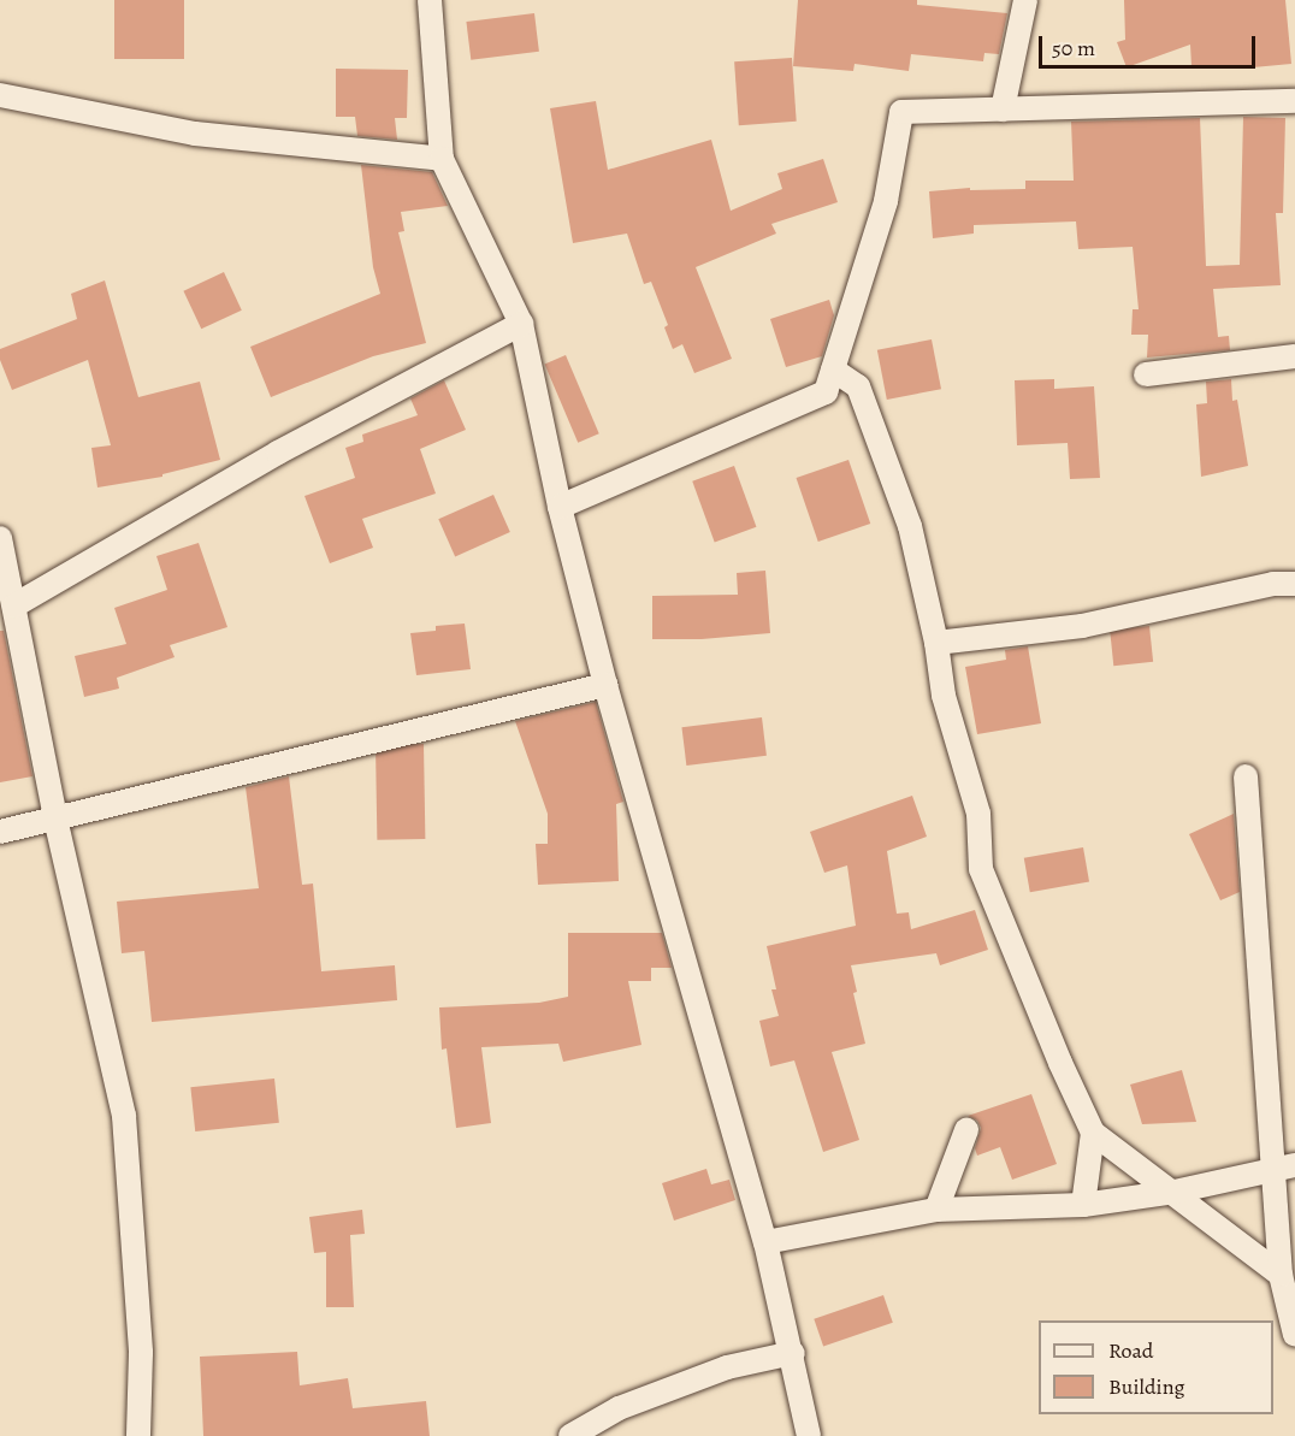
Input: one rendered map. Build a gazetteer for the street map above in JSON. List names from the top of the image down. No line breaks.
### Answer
{"legend":["Road","Building"],"scale_bar":"50 m"}
